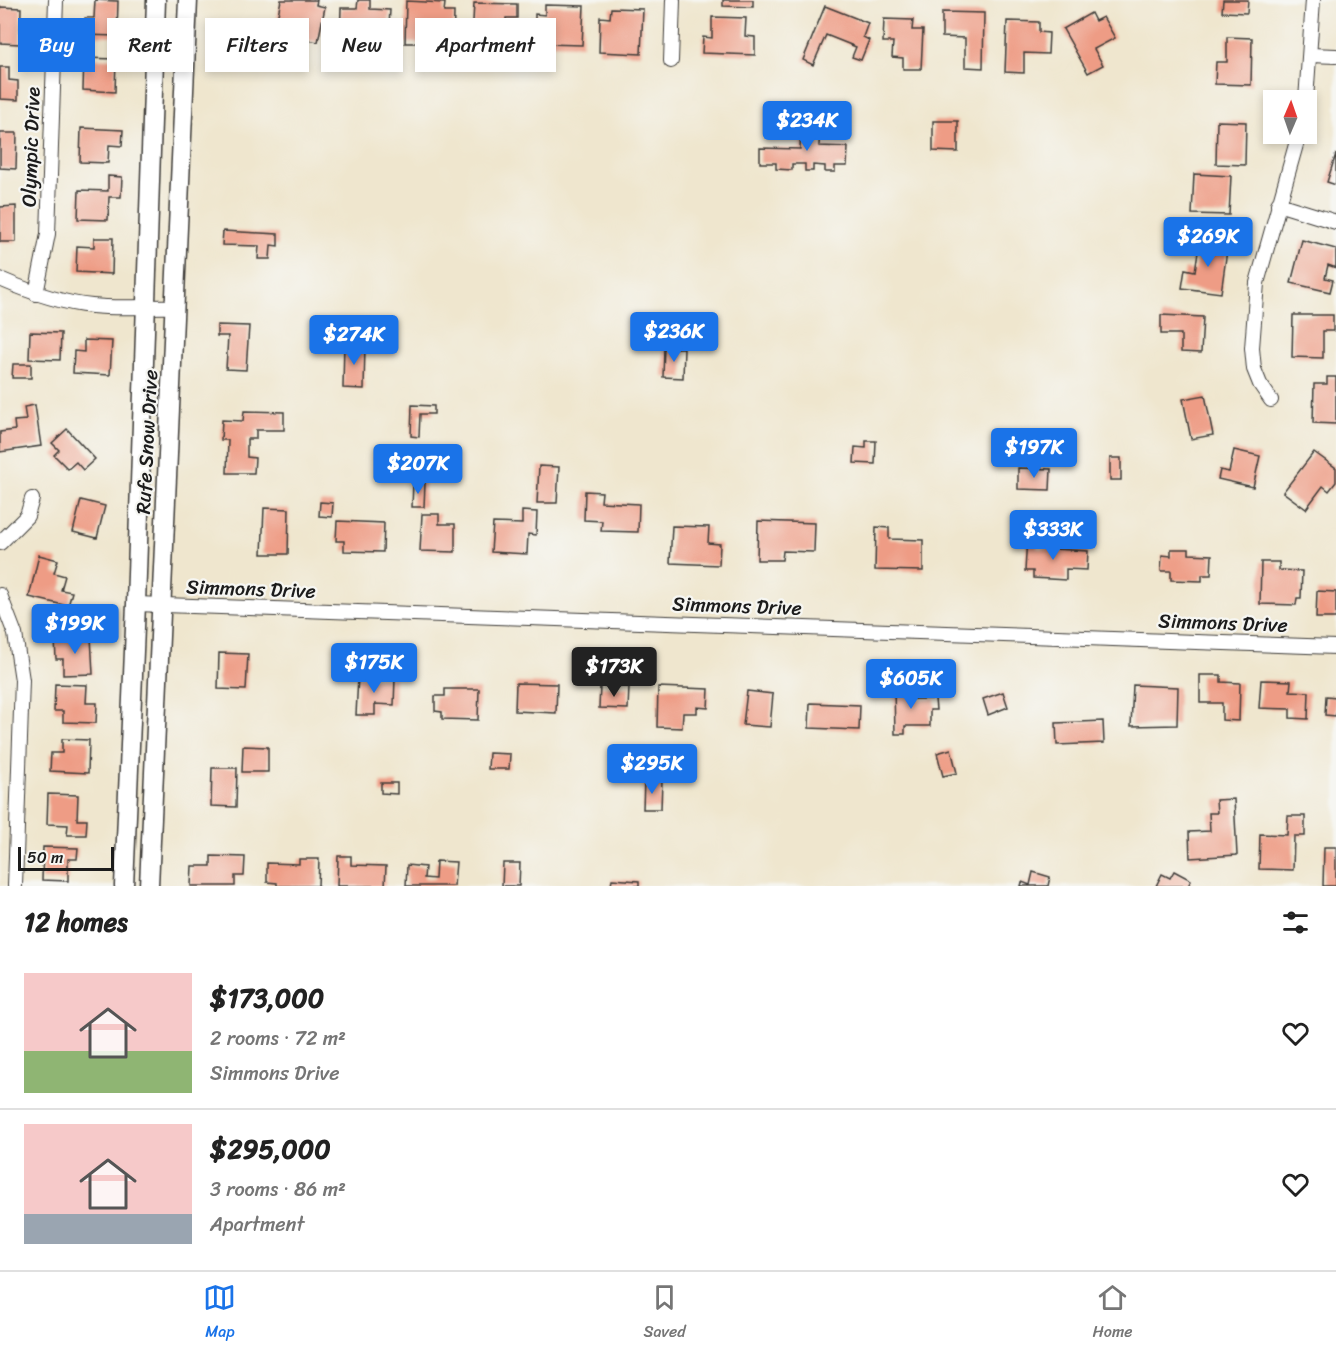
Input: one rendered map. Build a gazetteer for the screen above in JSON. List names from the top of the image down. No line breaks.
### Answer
{"streets":{"main road":["Rufe Snow Drive"],"street":["Olympic Drive","Simmons Drive"]},"crossings":[["Rufe Snow Drive","Simmons Drive"]],"scale_bar":"50 m","north":"top","page":{"chip":["Buy","Rent","Filters","New","Apartment"],"price":["$234K","$269K","$236K","$274K","$197K","$207K","$333K","$199K","$175K","$173K","$605K","$295K"],"scale":"50 m","heading":"12 homes","list":[{"name":"$173,000","note":"2 rooms · 72 m² · Simmons Drive"},{"name":"$295,000","note":"3 rooms · 86 m² · Apartment"}],"tabs":["Map","Saved","Home"]}}
